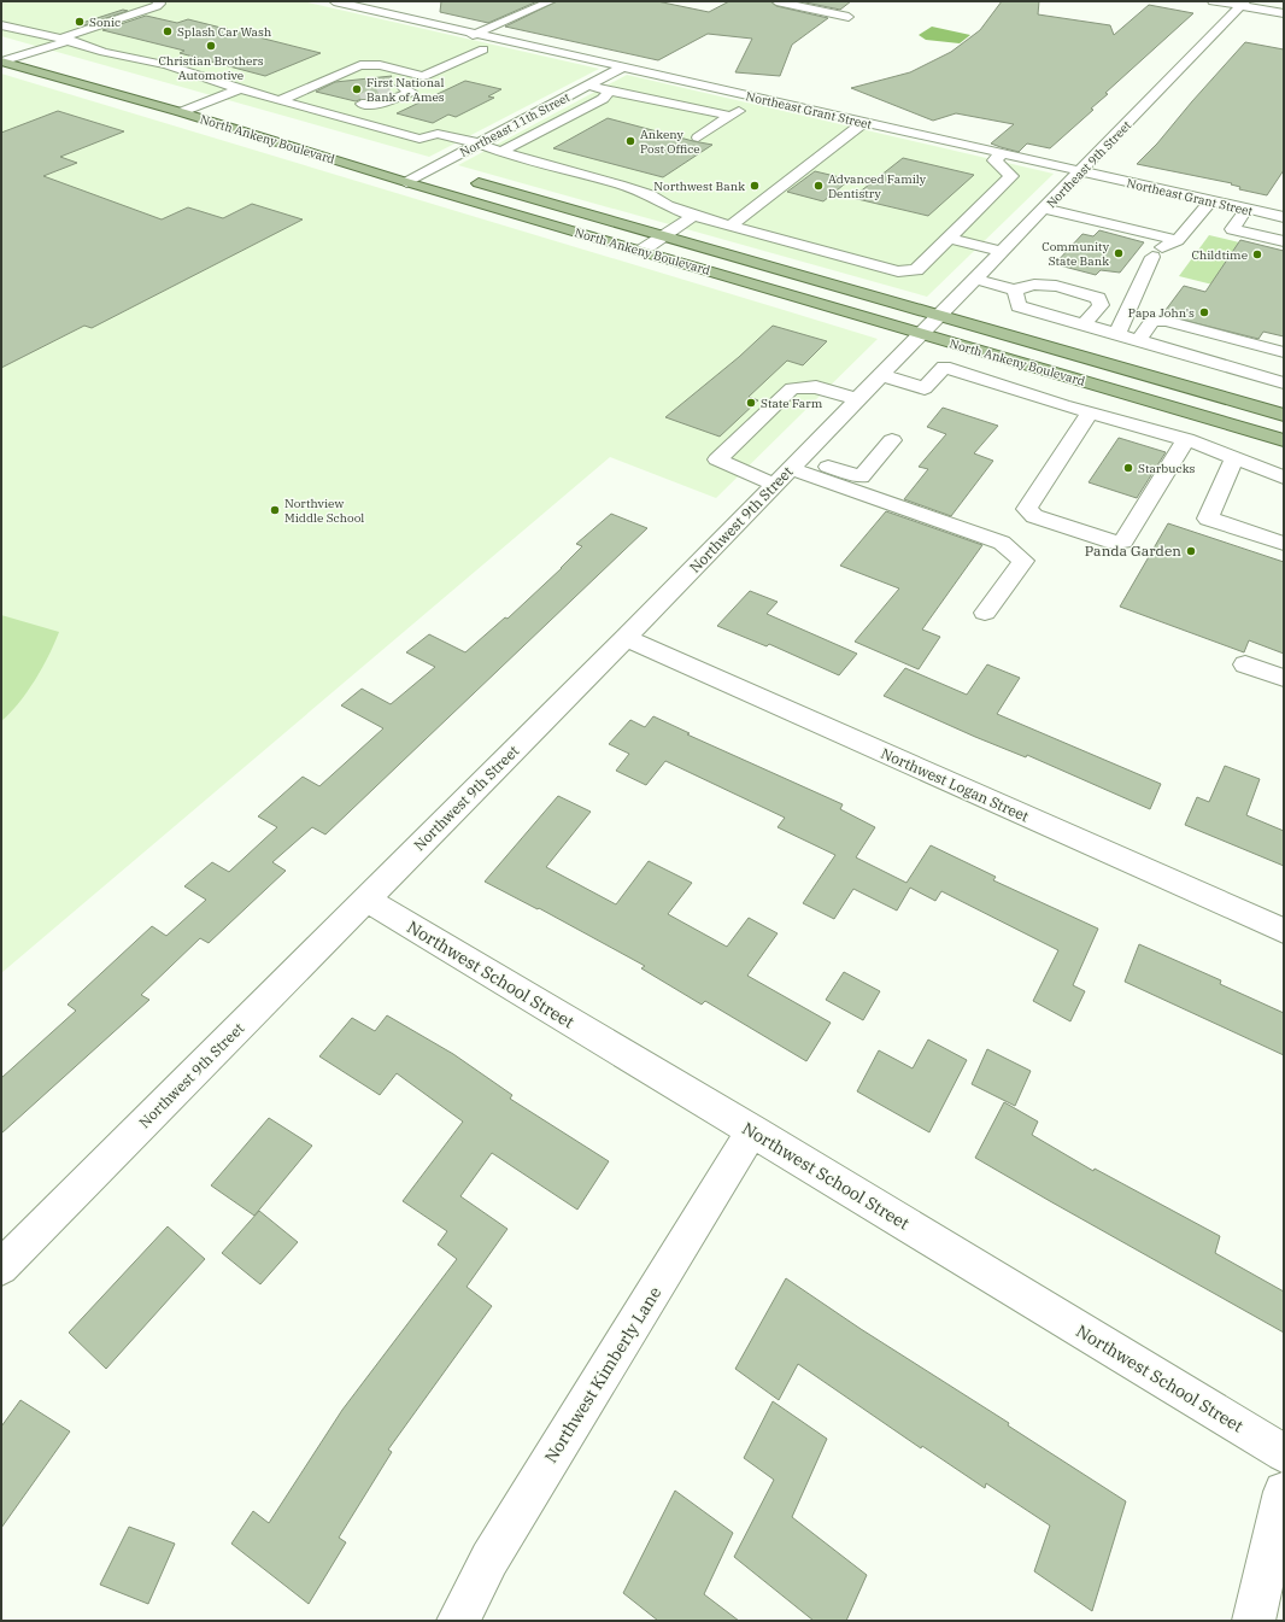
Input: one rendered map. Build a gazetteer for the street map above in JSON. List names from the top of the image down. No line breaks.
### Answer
{"streets":{"main road":["North Ankeny Boulevard"],"street":["Northeast Grant Street","Northeast 11th Street","Northeast 9th Street","Northwest 9th Street","Northwest Logan Street","Northwest School Street","Northwest Kimberly Lane"]},"crossings":[["Northeast Grant Street","Northeast 11th Street"],["Northeast Grant Street","Northeast 9th Street"],["Northeast 11th Street","North Ankeny Boulevard"],["North Ankeny Boulevard","Northeast 9th Street"],["North Ankeny Boulevard","Northwest 9th Street"],["Northeast 9th Street","Northwest 9th Street"],["Northwest 9th Street","Northwest Logan Street"],["Northwest 9th Street","Northwest School Street"],["Northwest School Street","Northwest Kimberly Lane"]],"places":["Sonic","Splash Car Wash","Christian Brothers Automotive","First National Bank of Ames","Ankeny Post Office","Northwest Bank","Advanced Family Dentistry","Community State Bank","Childtime","Papa John's","State Farm","Starbucks","Northview Middle School","Panda Garden"]}
